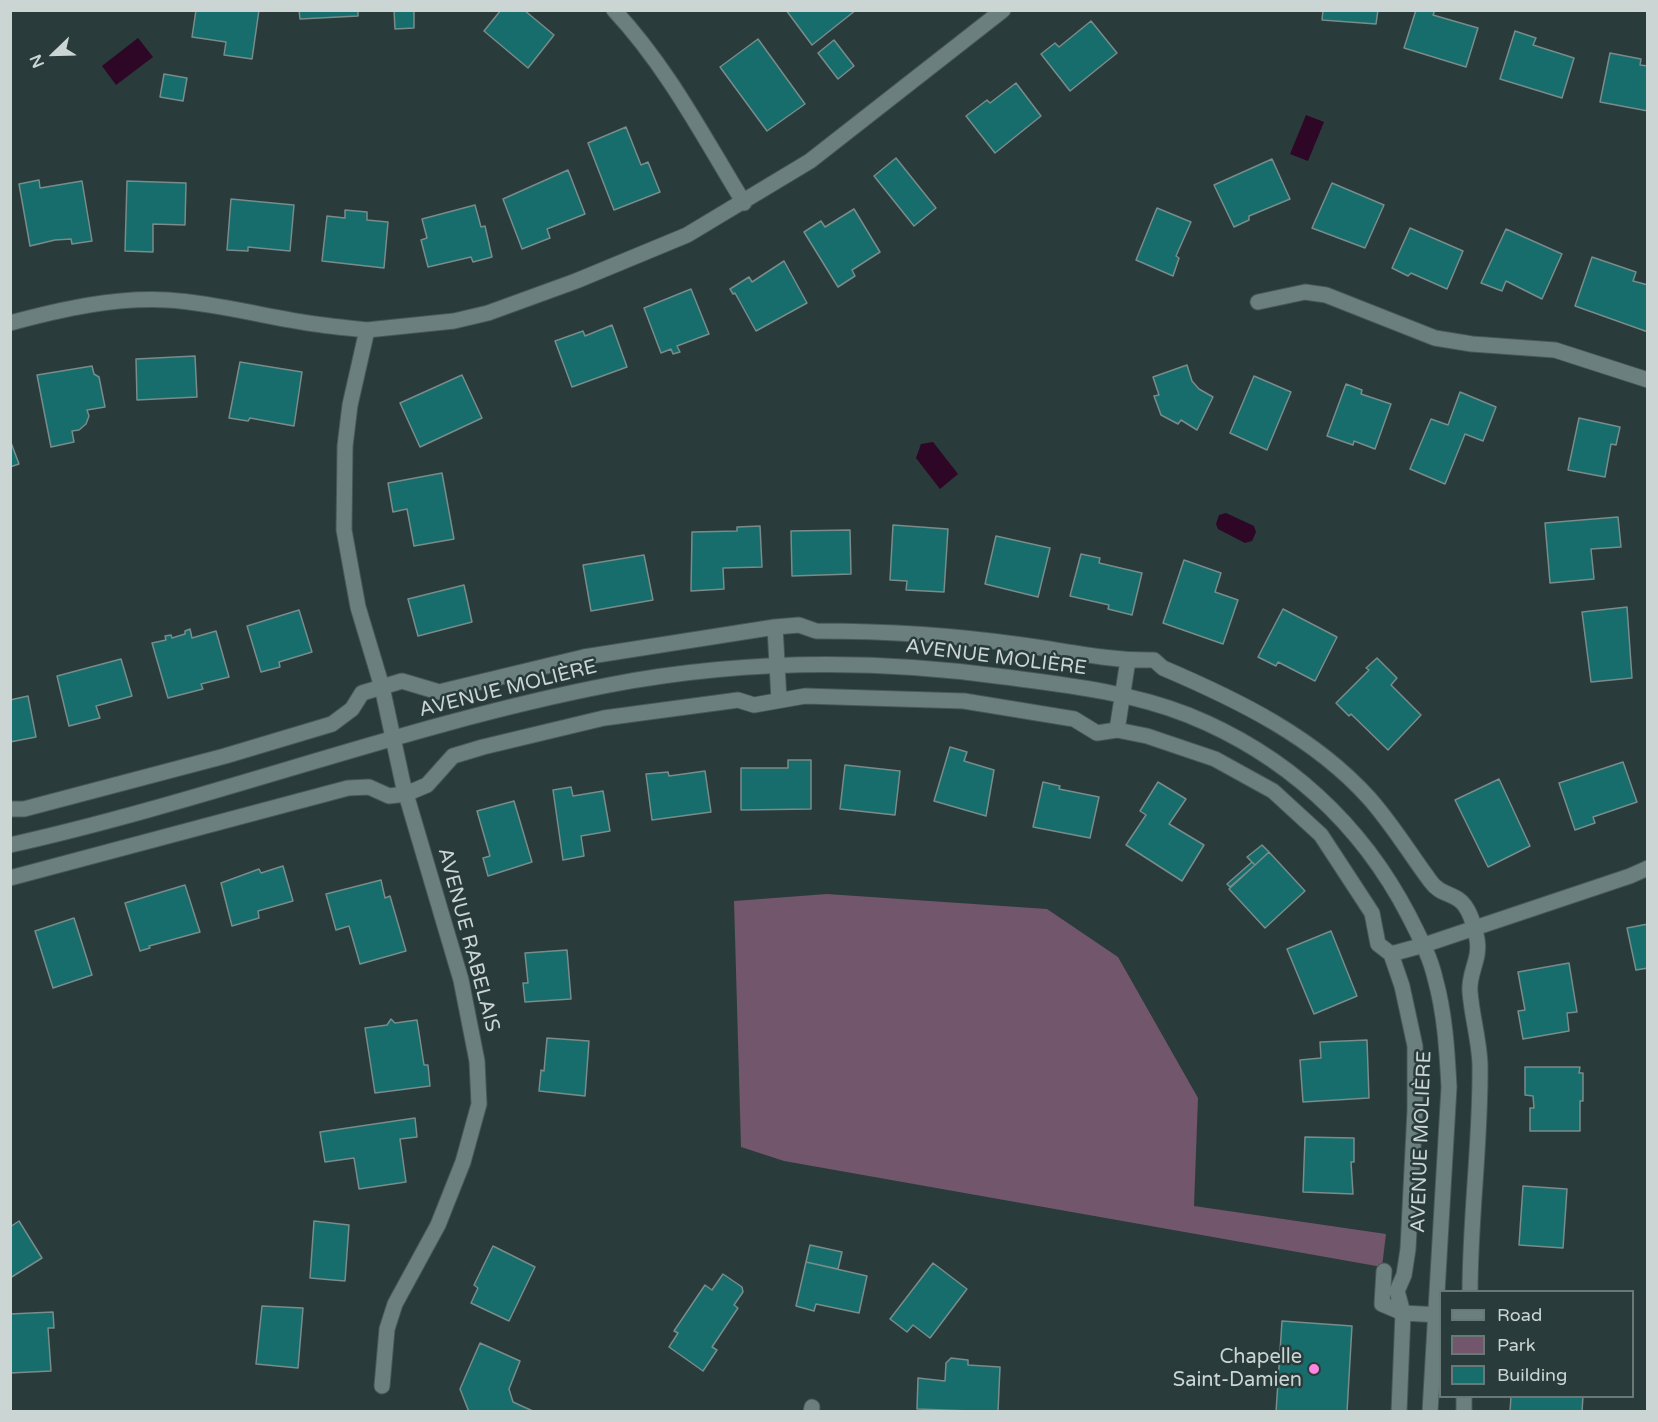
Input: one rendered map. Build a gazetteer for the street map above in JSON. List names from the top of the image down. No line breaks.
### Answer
{"streets":{"street":["AVENUE MOLIÈRE","AVENUE RABELAIS"]},"crossings":[["AVENUE MOLIÈRE","AVENUE RABELAIS"]],"places":["Chapelle Saint-Damien"],"legend":["Road","Park","Building"],"north":"bottom left"}
